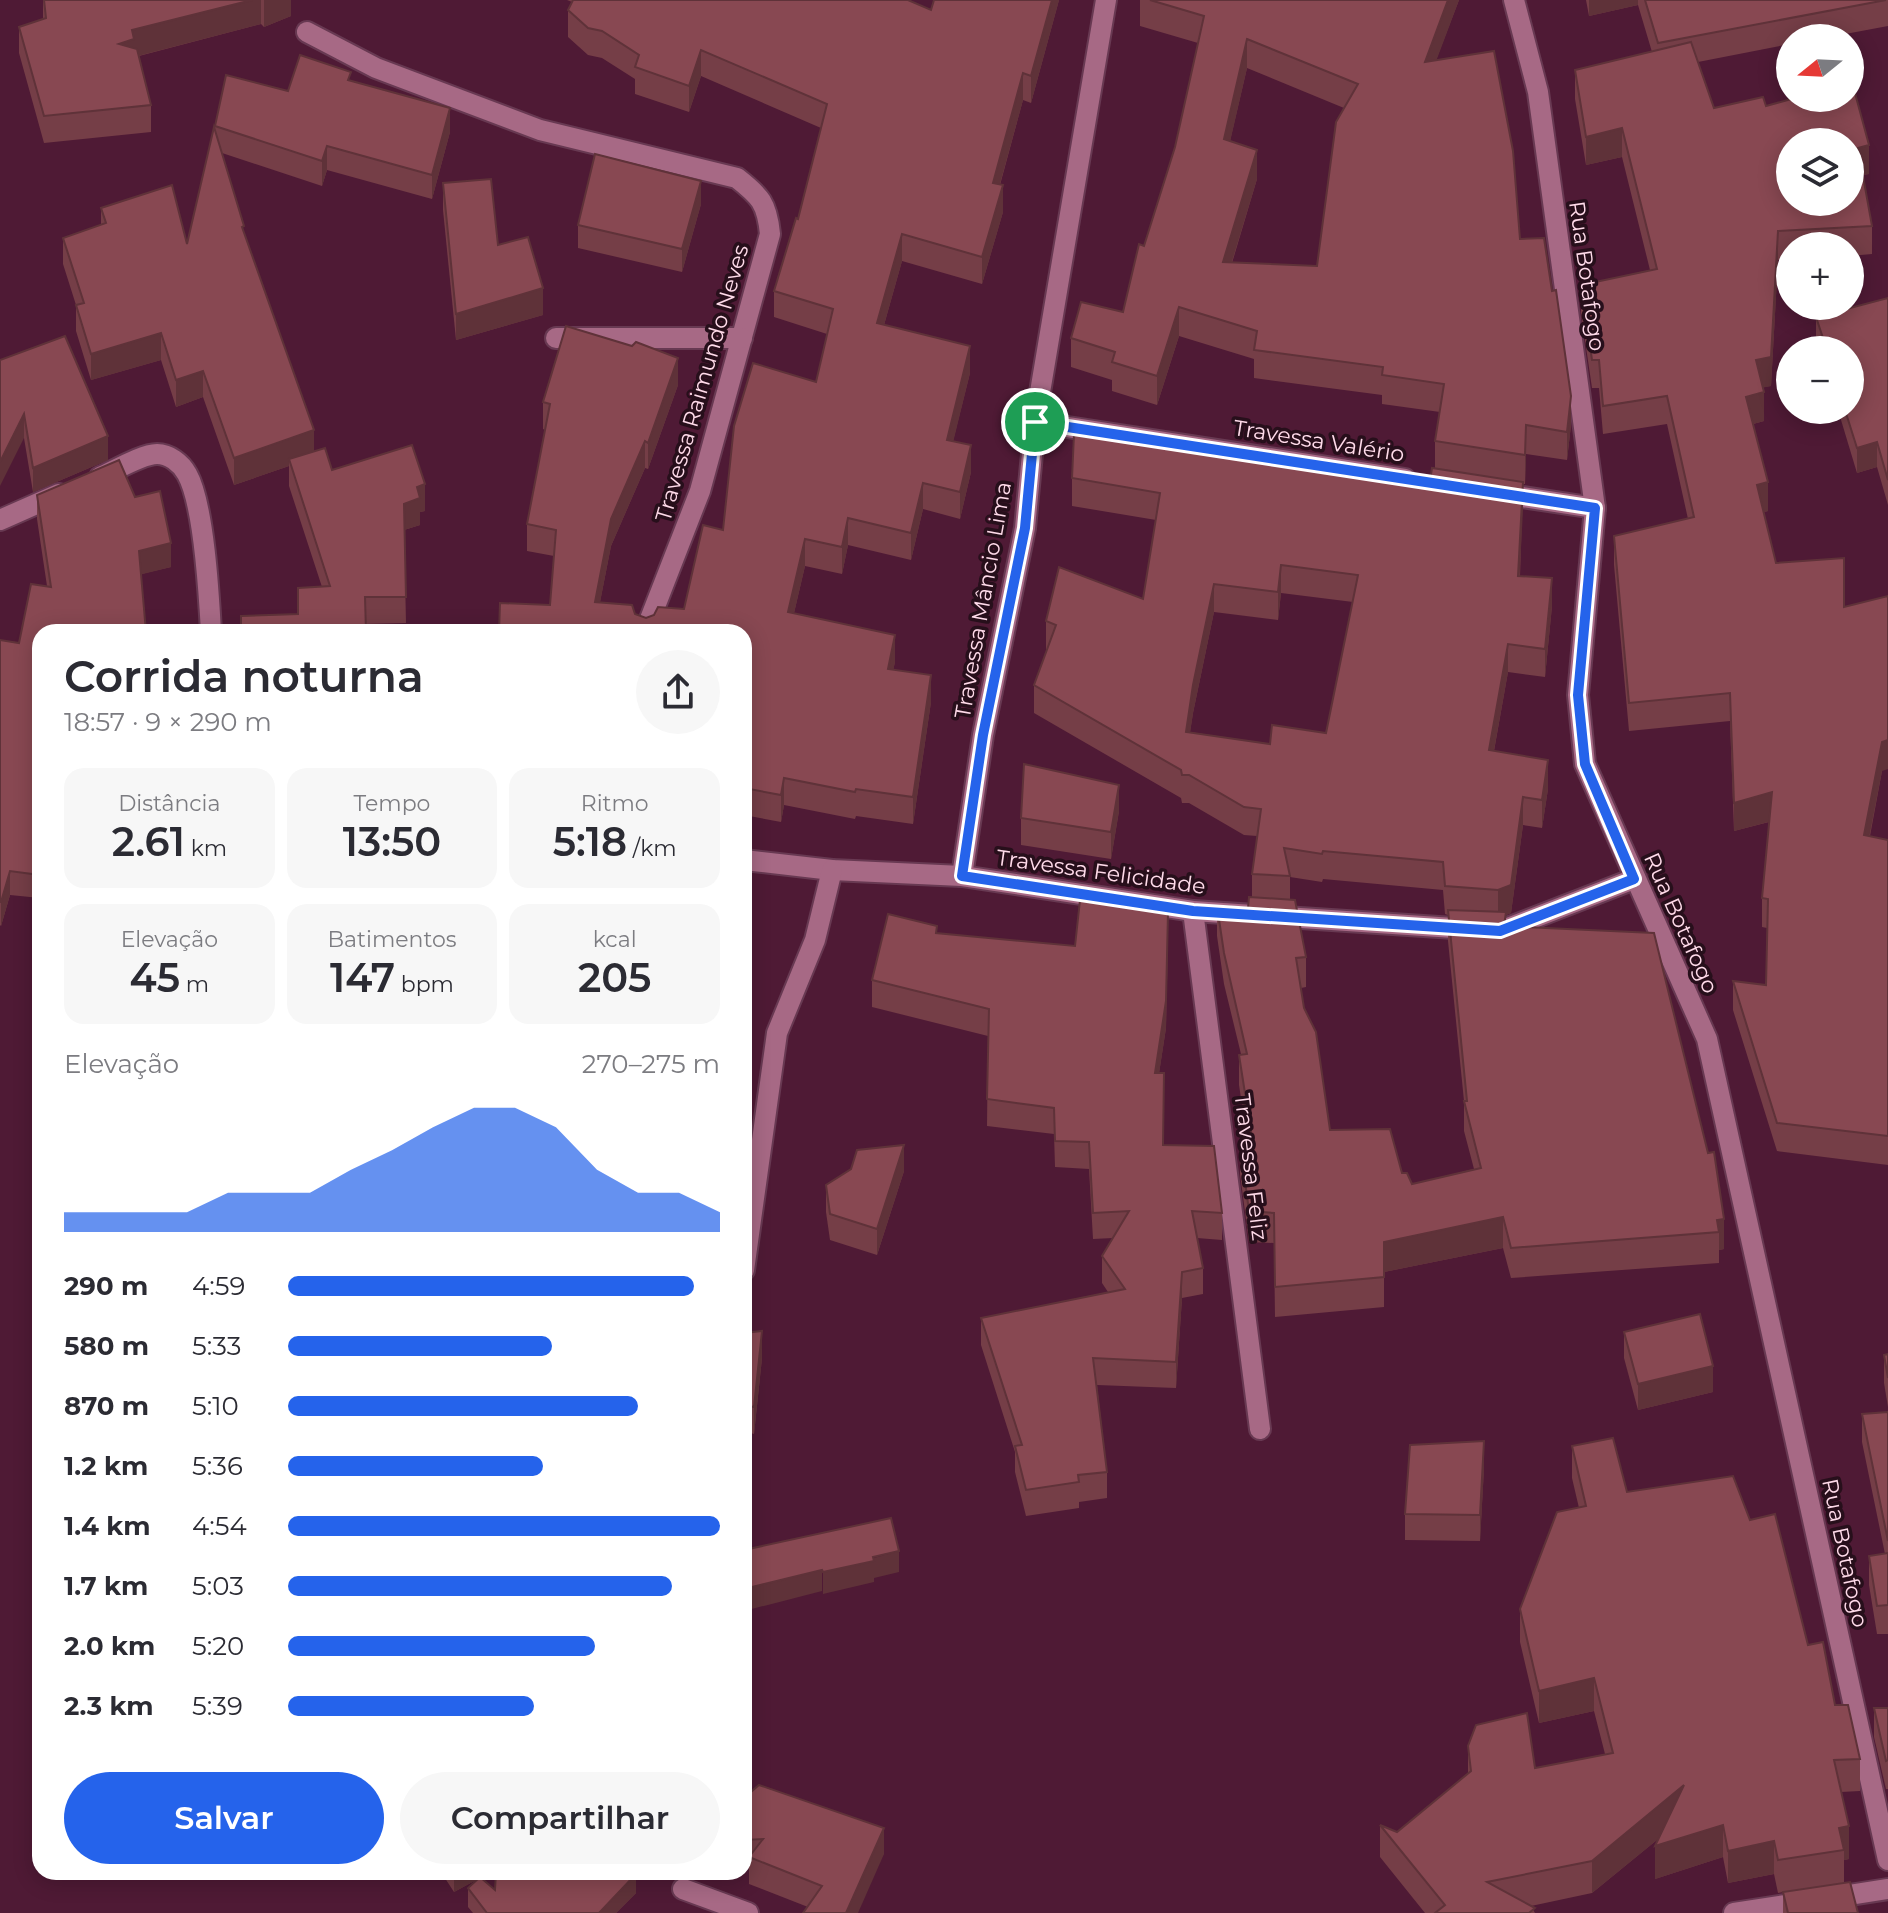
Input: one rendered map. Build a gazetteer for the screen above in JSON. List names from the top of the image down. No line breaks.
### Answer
{"streets":{"street":["Rua Botafogo","Travessa Raimundo Neves","Travessa Valério","Travessa Mâncio Lima","Travessa Felicidade","Travessa Feliz"]},"crossings":[["Rua Botafogo","Travessa Felicidade"],["Travessa Valério","Travessa Mâncio Lima"],["Travessa Mâncio Lima","Travessa Felicidade"],["Travessa Felicidade","Travessa Feliz"]],"north":"left","page":{"map_buttons":["+","−"],"heading":["Corrida noturna","18:57 · 9 × 290 m"],"stats":[["Distância","2.61 km"],["Tempo","13:50"],["Ritmo","5:18 /km"],["Elevação","45 m"],["Batimentos","147 bpm"],["kcal","205"]],"chart":["Elevação","270–275 m"],"list":[{"name":"290 m","note":"4:59"},{"name":"580 m","note":"5:33"},{"name":"870 m","note":"5:10"},{"name":"1.2 km","note":"5:36"},{"name":"1.4 km","note":"4:54"},{"name":"1.7 km","note":"5:03"},{"name":"2.0 km","note":"5:20"},{"name":"2.3 km","note":"5:39"}],"buttons":["Salvar","Compartilhar"]}}
